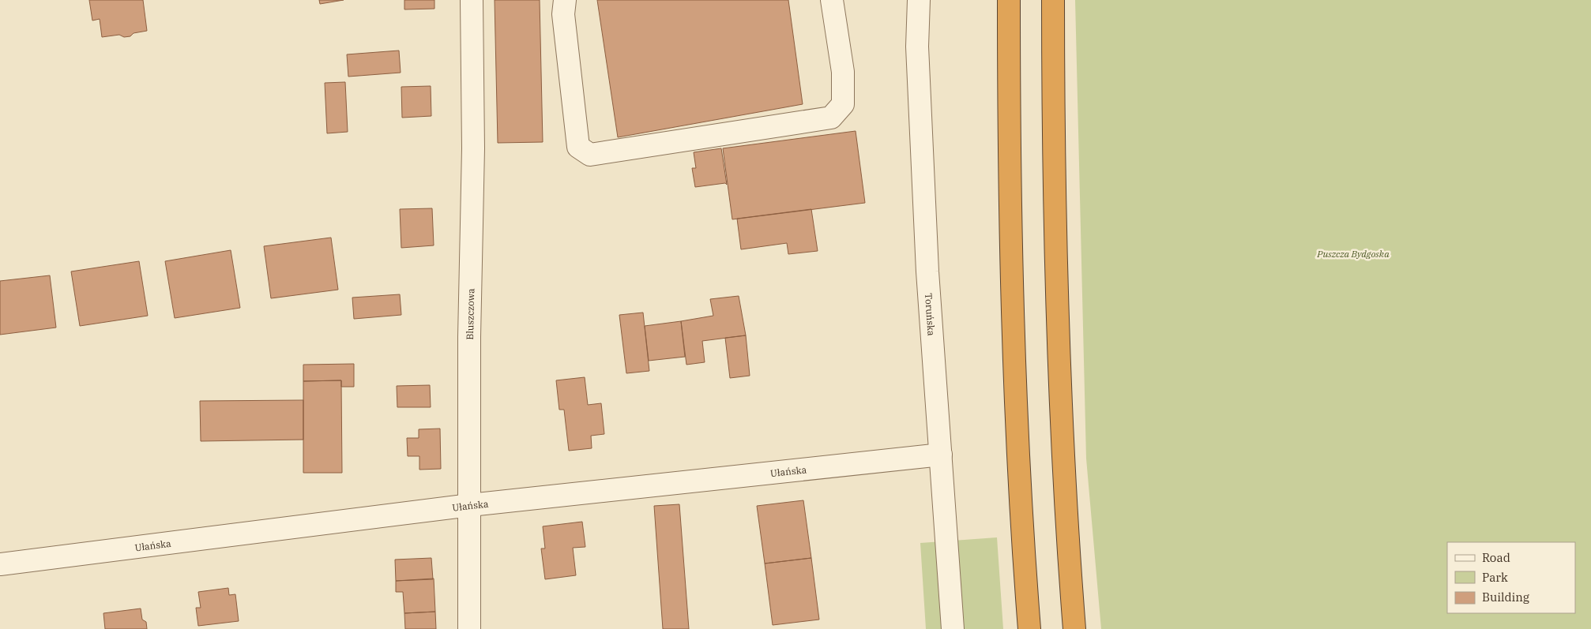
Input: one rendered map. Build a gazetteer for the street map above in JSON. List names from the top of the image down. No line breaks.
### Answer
{"streets":{"street":["Bluszczowa","Toruńska","Ułańska"]},"crossings":[["Bluszczowa","Ułańska"],["Toruńska","Ułańska"]],"parks":["Puszcza Bydgoska"],"legend":["Road","Park","Building"]}
